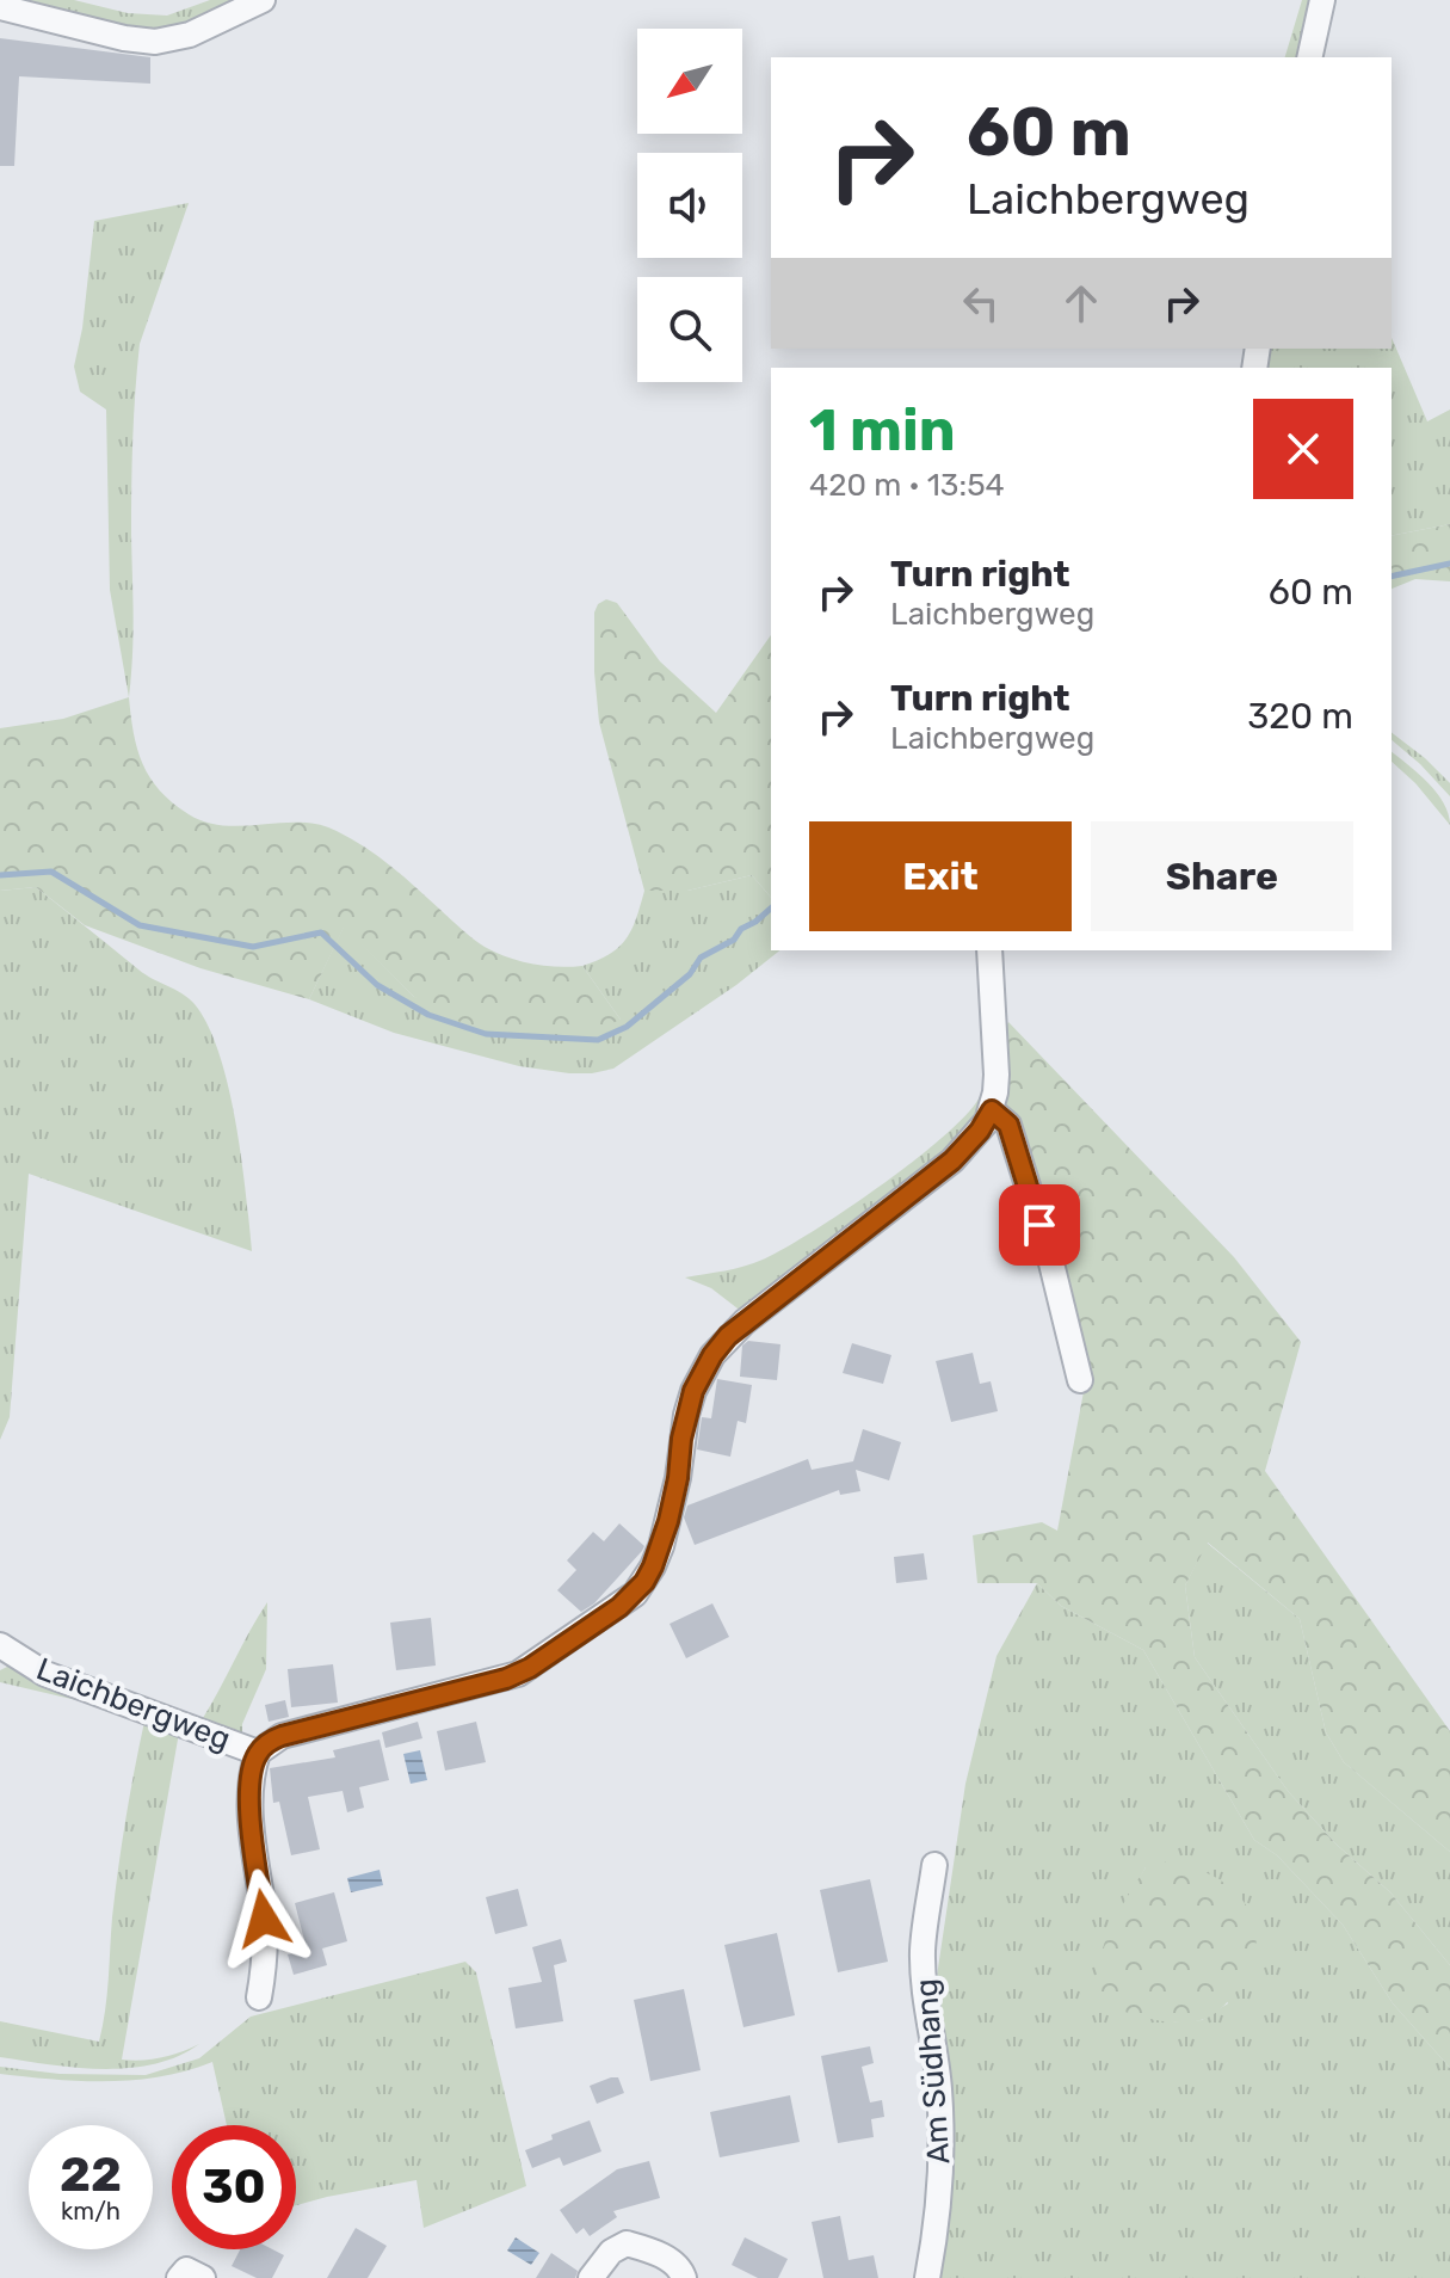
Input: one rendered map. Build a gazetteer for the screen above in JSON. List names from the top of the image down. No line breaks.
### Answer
{"streets":{"street":["Laichbergweg","Am Südhang"]},"north":"bottom left","page":{"turn":["60 m","Laichbergweg"],"heading":["1 min","420 m · 13:54"],"list":[{"name":"Turn right","note":"Laichbergweg","value":"60 m"},{"name":"Turn right","note":"Laichbergweg","value":"320 m"}],"buttons":["Exit","Share"],"speed":"22 km/h","limit":"30"}}
